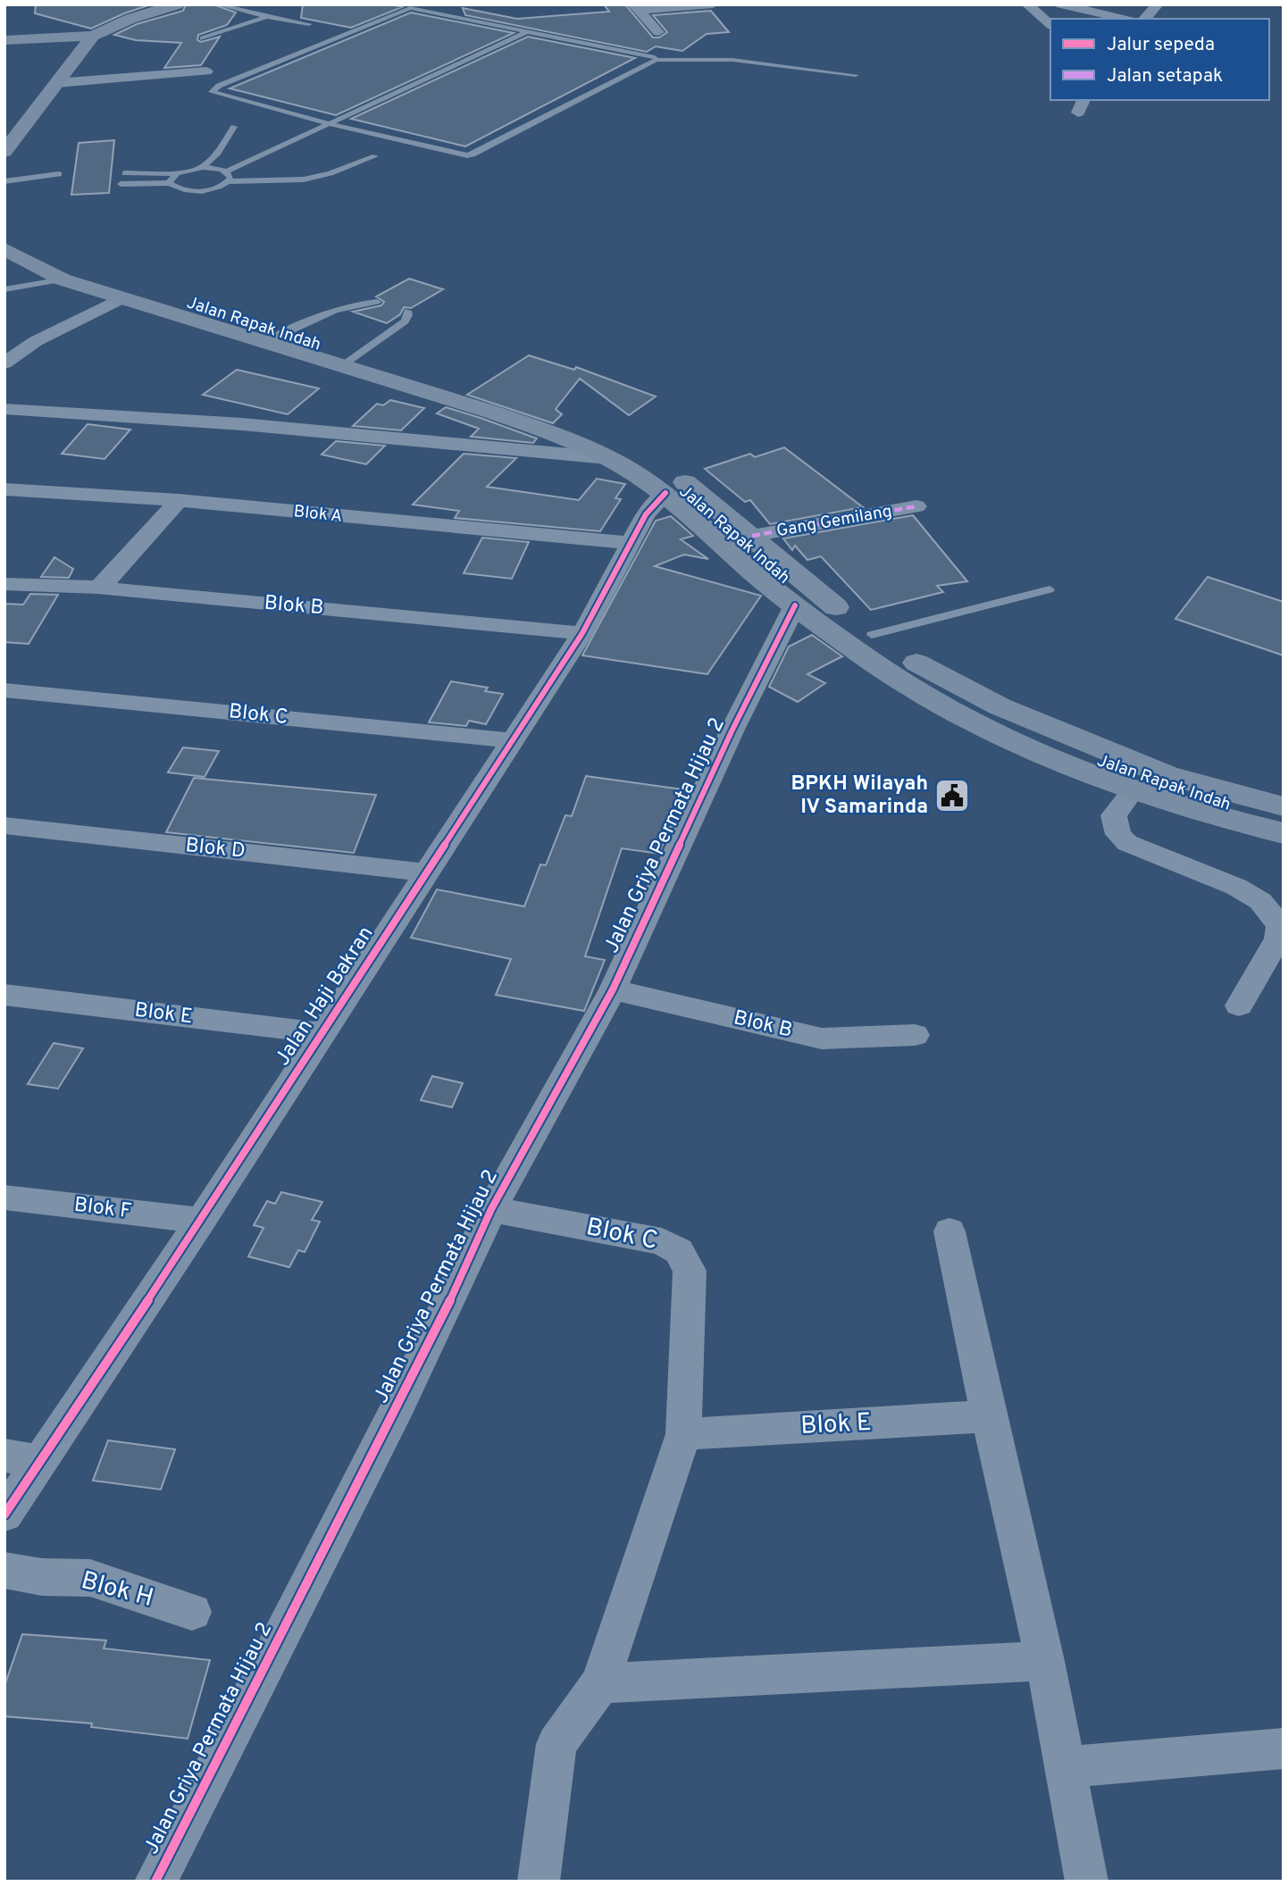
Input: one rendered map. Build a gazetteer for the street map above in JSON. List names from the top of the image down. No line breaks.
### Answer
{"streets":{"main road":["Jalan Rapak Indah"],"street":["Blok A","Gang Gemilang","Blok B","Blok C","Jalan Griya Permata Hijau 2","Blok D","Jalan Haji Bakran","Blok E","Blok F","Blok H"]},"crossings":[["Jalan Rapak Indah","Gang Gemilang"],["Jalan Rapak Indah","Jalan Griya Permata Hijau 2"],["Jalan Rapak Indah","Jalan Haji Bakran"],["Blok A","Jalan Haji Bakran"],["Blok B","Jalan Griya Permata Hijau 2"],["Blok B","Jalan Haji Bakran"],["Blok C","Jalan Griya Permata Hijau 2"],["Blok C","Jalan Haji Bakran"],["Blok C","Blok E"],["Blok D","Jalan Haji Bakran"],["Jalan Haji Bakran","Blok E"],["Jalan Haji Bakran","Blok F"]],"places":{"public building":["BPKH Wilayah IV Samarinda"]},"legend":["Jalur sepeda","Jalan setapak"]}
